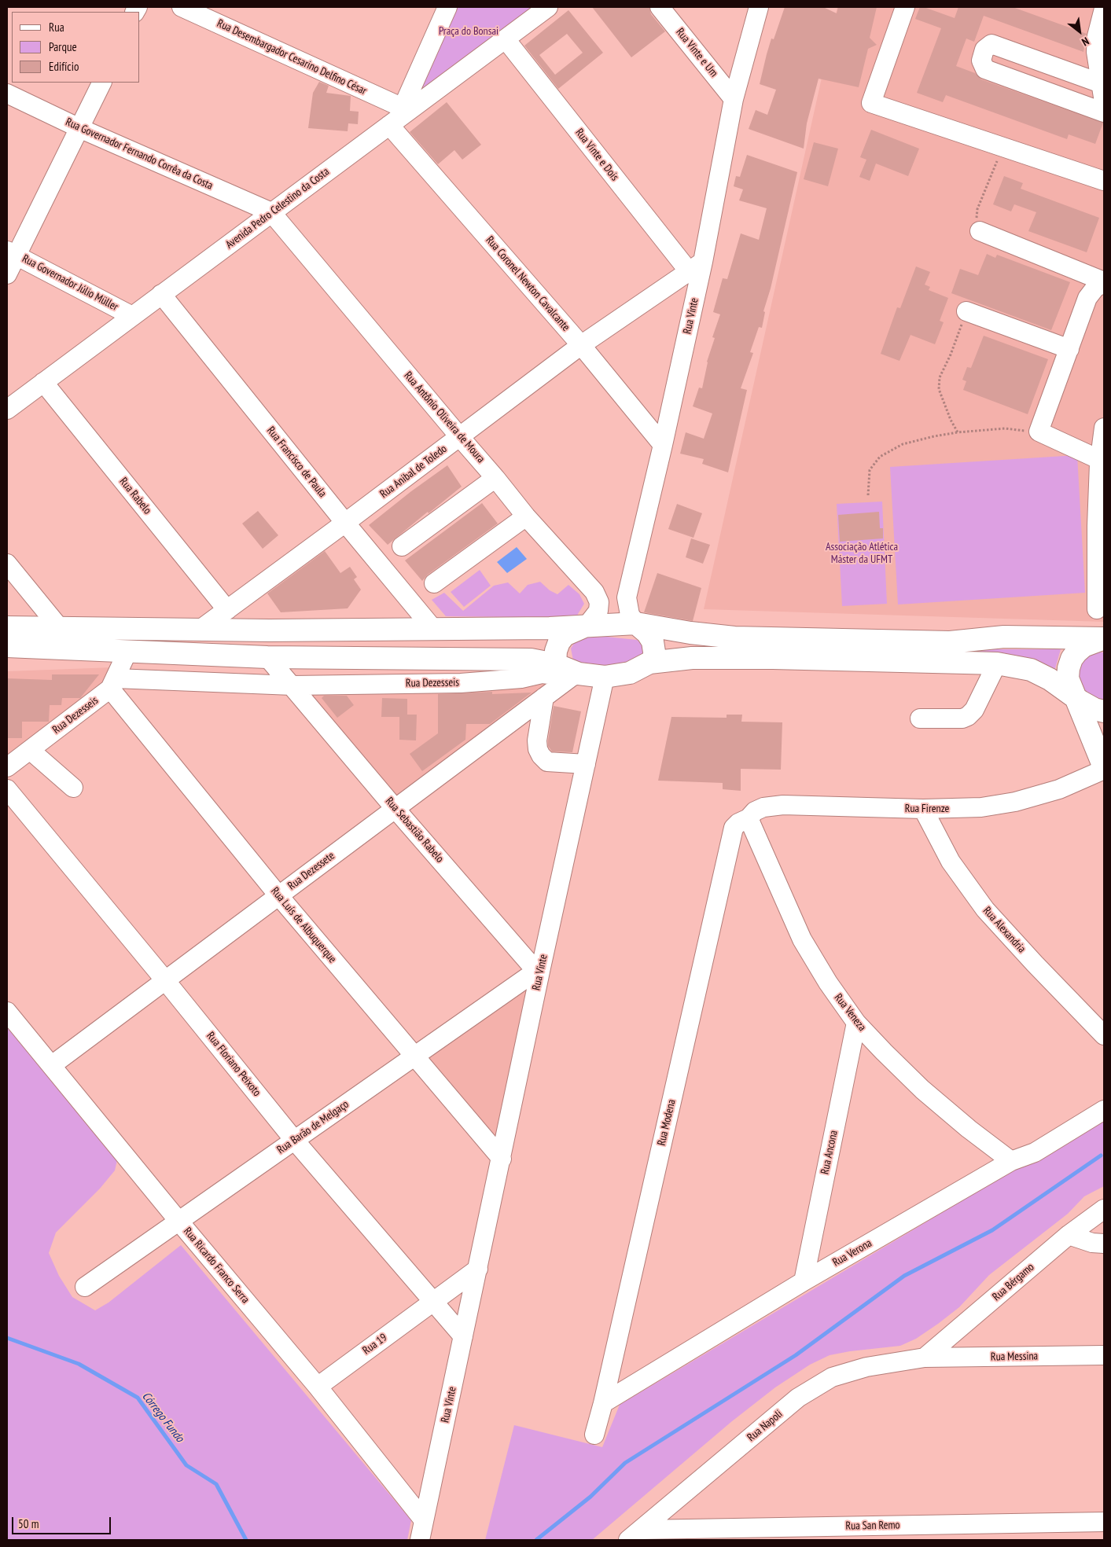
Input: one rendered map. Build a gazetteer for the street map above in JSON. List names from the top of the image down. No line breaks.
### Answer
{"streets":{"street":["Rua Vinte e Um","Rua Desembargador Cesarino Delfino César","Rua Governador Fernando Corrêa da Costa","Rua Vinte e Dois","Avenida Pedro Celestino da Costa","Rua Governador Júlio Müller","Rua Coronel Newton Cavalcante","Rua Vinte","Rua Antônio Oliveira de Moura","Rua Francisco de Paula","Rua Anibal de Toledo","Rua Rabelo","Rua Dezesseis","Rua Firenze","Rua Sebastião Rabelo","Rua Dezessete","Rua Luís de Albuquerque","Rua Alexandria","Rua Veneza","Rua Floriano Peixoto","Rua Modena","Rua Barão de Melgaço","Rua Ancona","Rua Verona","Rua Ricardo Franco Serra","Rua Bérgamo","Rua 19","Rua Messina","Rua Napoli","Rua San Remo"]},"crossings":[["Rua Vinte e Um","Rua Vinte"],["Rua Desembargador Cesarino Delfino César","Avenida Pedro Celestino da Costa"],["Rua Desembargador Cesarino Delfino César","Rua Coronel Newton Cavalcante"],["Rua Governador Fernando Corrêa da Costa","Avenida Pedro Celestino da Costa"],["Rua Governador Fernando Corrêa da Costa","Rua Antônio Oliveira de Moura"],["Rua Vinte e Dois","Avenida Pedro Celestino da Costa"],["Rua Vinte e Dois","Rua Vinte"],["Rua Vinte e Dois","Rua Anibal de Toledo"],["Avenida Pedro Celestino da Costa","Rua Governador Júlio Müller"],["Avenida Pedro Celestino da Costa","Rua Coronel Newton Cavalcante"],["Avenida Pedro Celestino da Costa","Rua Antônio Oliveira de Moura"],["Avenida Pedro Celestino da Costa","Rua Francisco de Paula"],["Avenida Pedro Celestino da Costa","Rua Rabelo"],["Rua Coronel Newton Cavalcante","Rua Vinte"],["Rua Coronel Newton Cavalcante","Rua Anibal de Toledo"],["Rua Vinte","Rua Anibal de Toledo"],["Rua Vinte","Rua Sebastião Rabelo"],["Rua Vinte","Rua Luís de Albuquerque"],["Rua Vinte","Rua Floriano Peixoto"],["Rua Vinte","Rua Barão de Melgaço"],["Rua Vinte","Rua Ricardo Franco Serra"],["Rua Antônio Oliveira de Moura","Rua Anibal de Toledo"],["Rua Francisco de Paula","Rua Anibal de Toledo"],["Rua Anibal de Toledo","Rua Rabelo"],["Rua Dezesseis","Rua Sebastião Rabelo"],["Rua Dezesseis","Rua Dezessete"],["Rua Dezesseis","Rua Luís de Albuquerque"],["Rua Firenze","Rua Alexandria"],["Rua Firenze","Rua Veneza"],["Rua Firenze","Rua Modena"],["Rua Sebastião Rabelo","Rua Dezessete"],["Rua Sebastião Rabelo","Rua Barão de Melgaço"],["Rua Dezessete","Rua Luís de Albuquerque"],["Rua Dezessete","Rua Floriano Peixoto"],["Rua Dezessete","Rua Ricardo Franco Serra"],["Rua Luís de Albuquerque","Rua Barão de Melgaço"],["Rua Veneza","Rua Modena"],["Rua Veneza","Rua Ancona"],["Rua Veneza","Rua Verona"],["Rua Floriano Peixoto","Rua Barão de Melgaço"],["Rua Floriano Peixoto","Rua 19"],["Rua Modena","Rua Verona"],["Rua Barão de Melgaço","Rua Ricardo Franco Serra"],["Rua Ancona","Rua Verona"],["Rua Ricardo Franco Serra","Rua 19"],["Rua Bérgamo","Rua Messina"],["Rua Bérgamo","Rua Napoli"],["Rua Messina","Rua Napoli"],["Rua Napoli","Rua San Remo"]],"water":["Córrego Fundo"],"parks":["Praça do Bonsai","Associação Atlética Máster da UFMT"],"legend":["Rua","Parque","Edifício"],"scale_bar":"50 m","north":"bottom right"}
